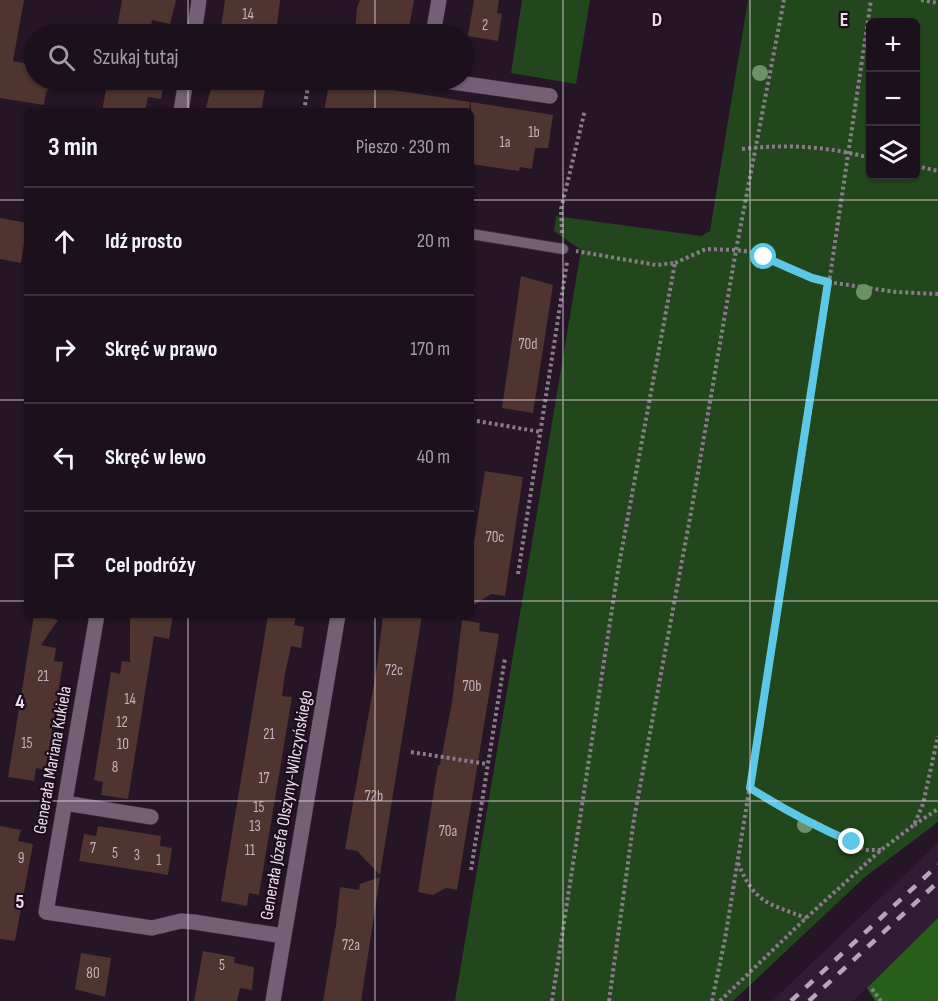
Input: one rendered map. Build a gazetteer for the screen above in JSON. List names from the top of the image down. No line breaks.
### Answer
{"streets":{"street":["Generała Mariana Kukiela","Generała Józefa Olszyny-Wilczyńskiego"]},"crossings":[["Generała Mariana Kukiela","Generała Józefa Olszyny-Wilczyńskiego"]],"house_numbers":["14","2","1b","1a","70d","70c","72c","21","70b","14","12","21","15","10","8","17","72b","15","13","70a","7","11","5","3","9","1","72a","5","80"],"page":{"map_buttons":["+","−"],"search":"Szukaj tutaj","heading":["3 min","Pieszo · 230 m"],"list":[["Idź prosto","20 m"],["Skręć w prawo","170 m"],["Skręć w lewo","40 m"],"Cel podróży"]},"grid":{"columns":["D","E"],"rows":["4","5"]}}
